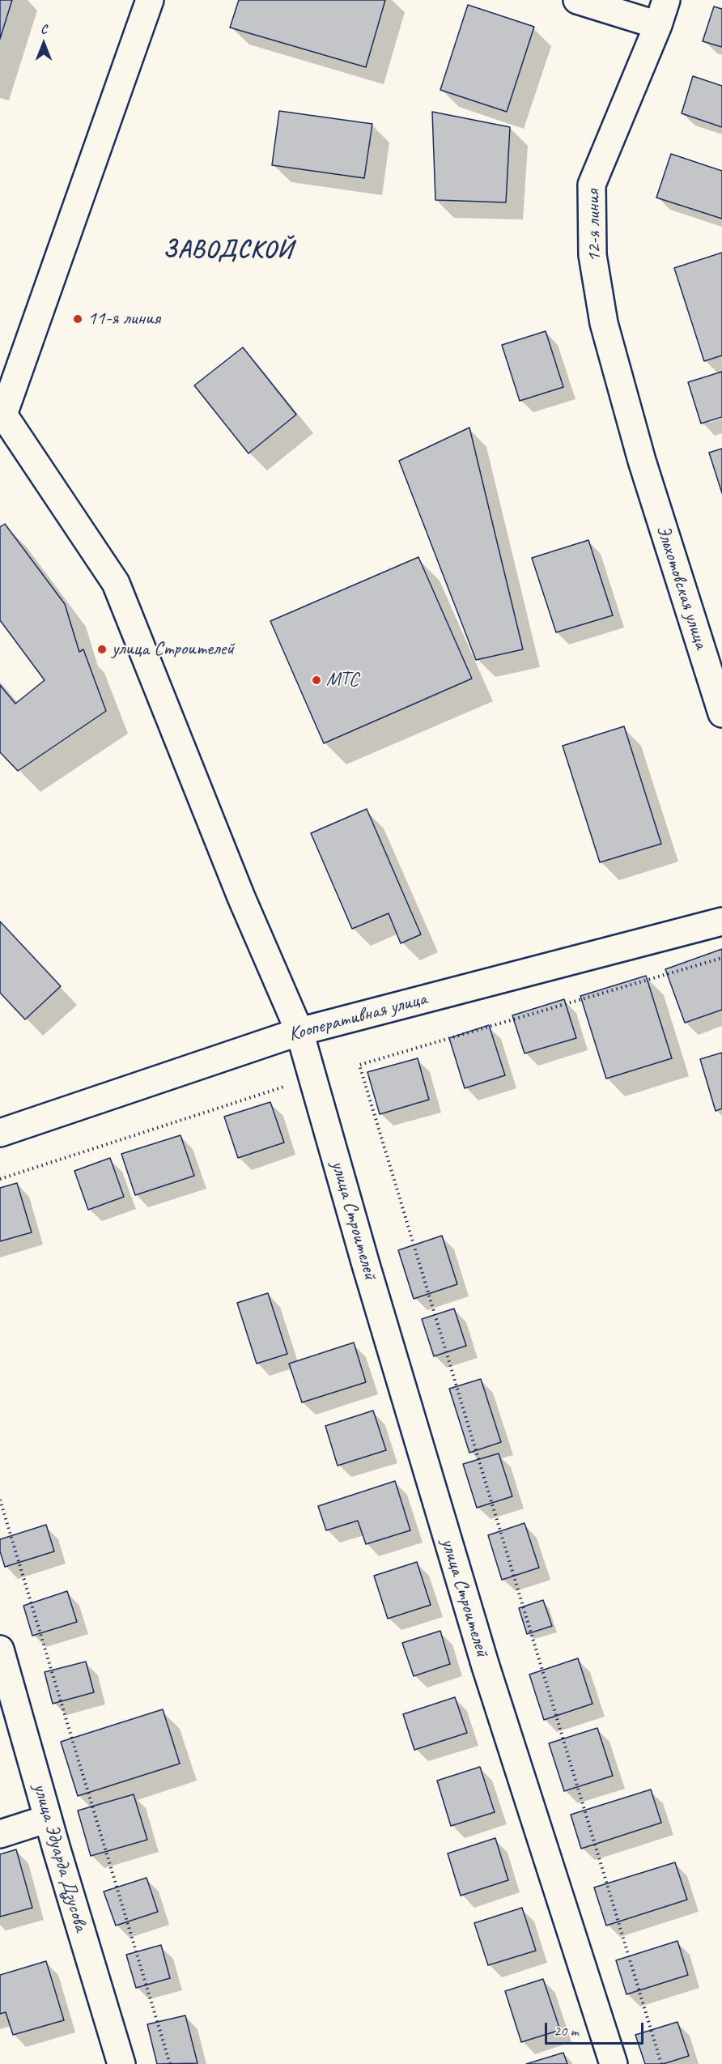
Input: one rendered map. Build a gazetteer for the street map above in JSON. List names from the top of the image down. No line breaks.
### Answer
{"streets":{"street":["12-я линия","Эльхотовская улица","Кооперативная улица","улица Строителей","улица Эдуарда Дзусова"]},"crossings":[["12-я линия","Эльхотовская улица"],["Кооперативная улица","улица Строителей"]],"districts":["ЗАВОДСКОЙ"],"places":["11-я линия","улица Строителей","МТС"],"scale_bar":"20 m","north":"top"}
